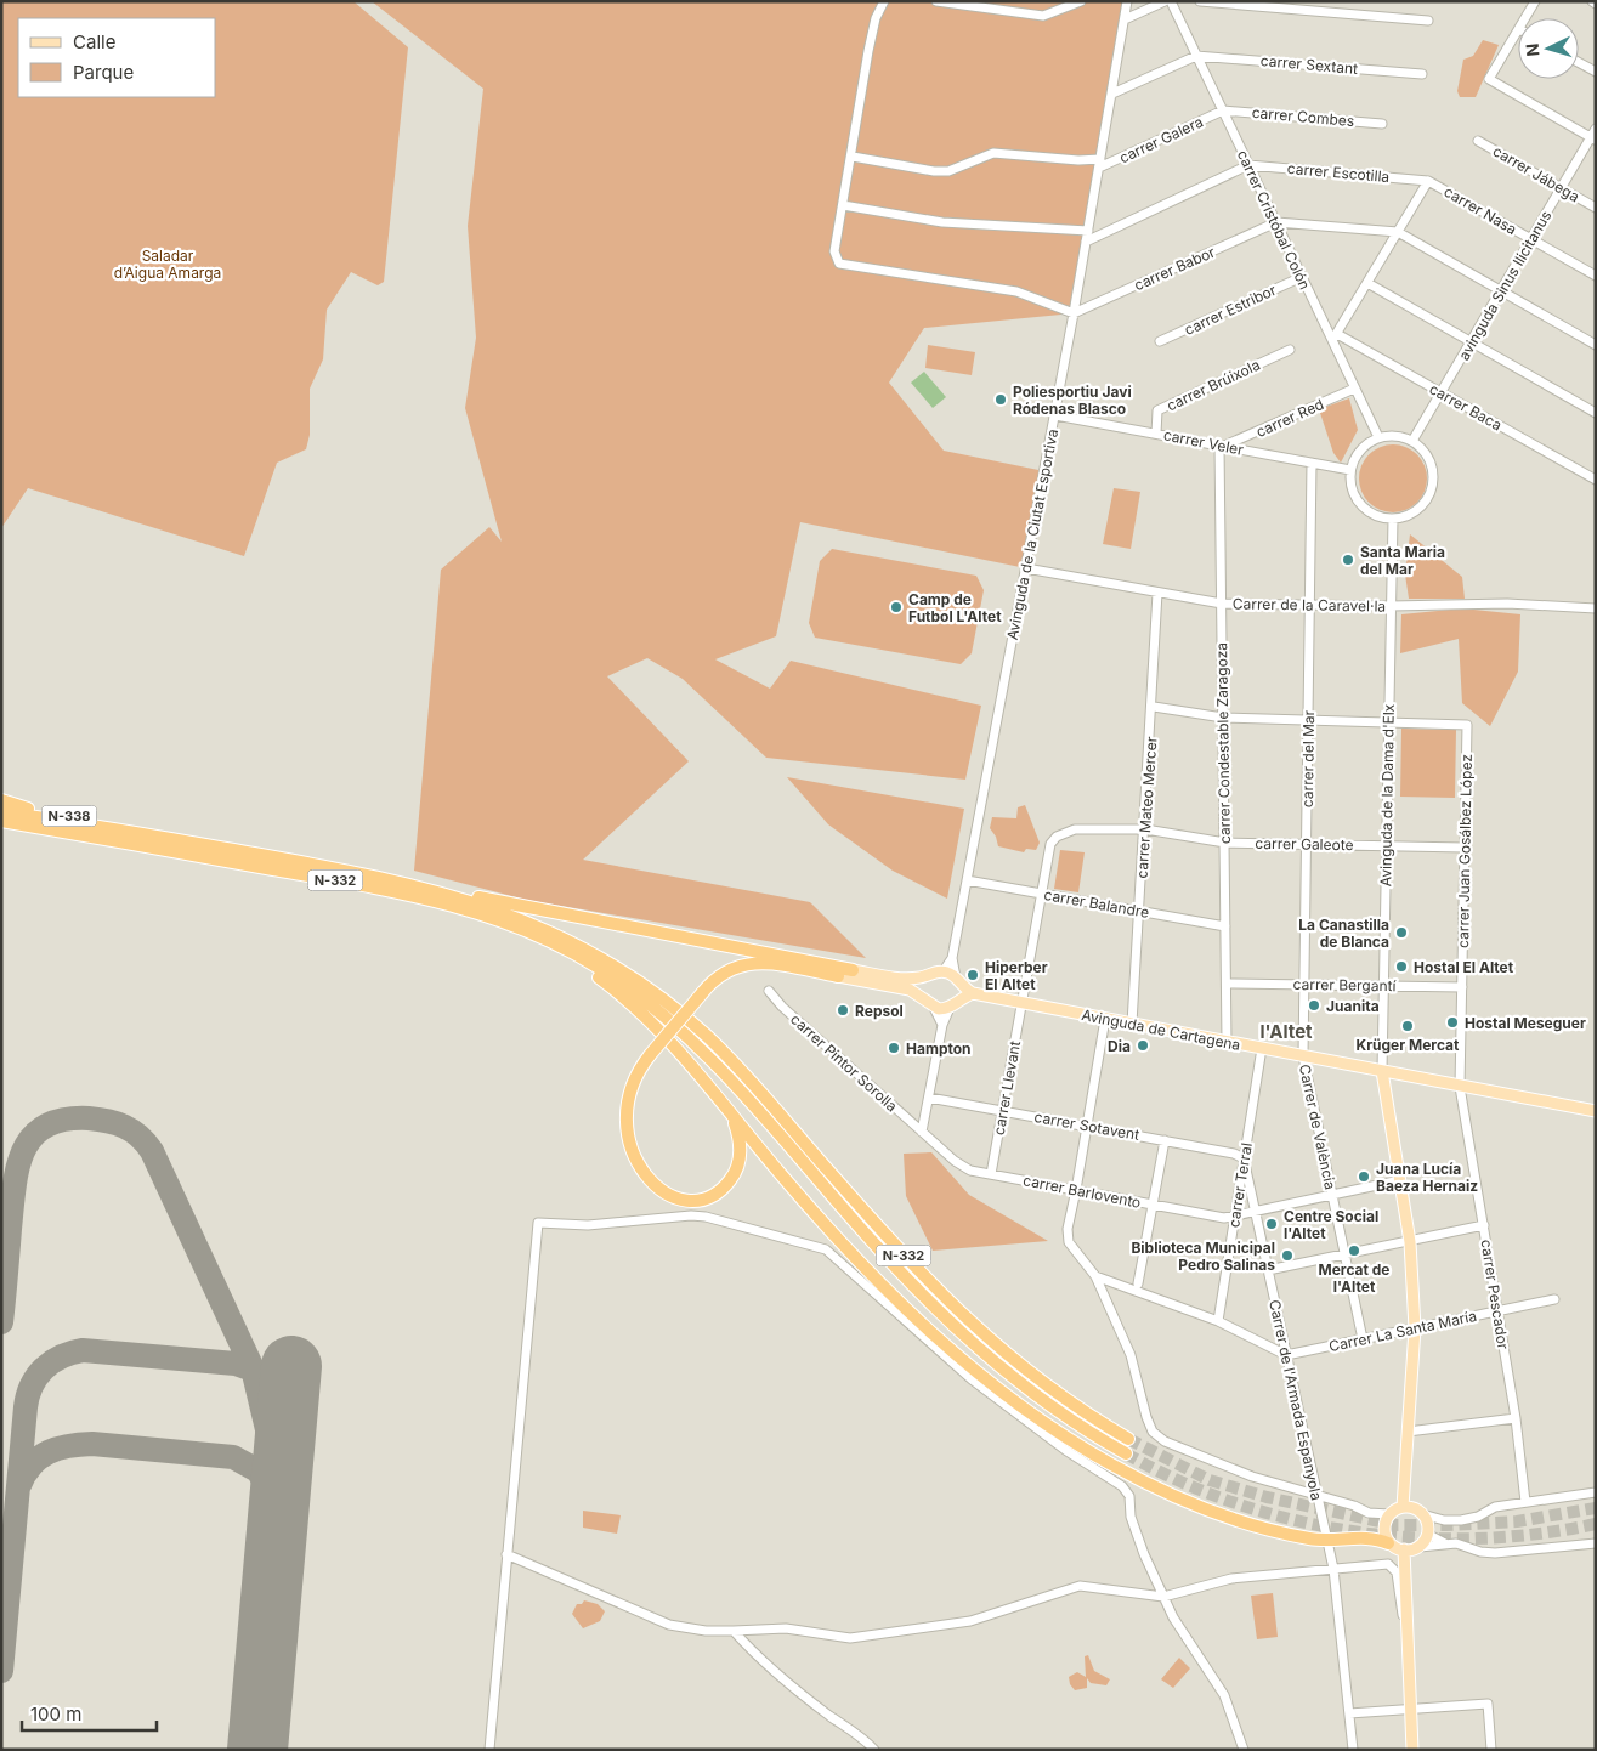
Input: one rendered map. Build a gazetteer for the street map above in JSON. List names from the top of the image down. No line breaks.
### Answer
{"streets":{"highway":["N-338","N-332"],"main road":["Avinguda de Cartagena"],"street":["carrer Sextant","carrer Combes","carrer Galera","carrer Escotilla","carrer Jábega","carrer Nasa","carrer Cristóbal Colón","carrer Babor","avinguda Sinus Ilicitanus","carrer Estribor","carrer Brúixola","carrer Baca","carrer Red","carrer Veler","Avinguda de la Ciutat Esportiva","Carrer de la Caravel·la","carrer Condestable Zaragoza","carrer del Mar","Avinguda de la Dama d'Elx","carrer Mateo Mercer","carrer Galeote","carrer Juan Gosálbez López","carrer Balandre","carrer Bergantí","carrer Pintor Sorolla","carrer Llevant","carrer Sotavent","Carrer de València","carrer Terral","carrer Barlovento","carrer Pescador","Carrer La Santa María","Carrer de l'Armada Espanyola"]},"crossings":[["carrer Sextant","carrer Cristóbal Colón"],["carrer Combes","carrer Galera"],["carrer Combes","carrer Cristóbal Colón"],["carrer Galera","carrer Cristóbal Colón"],["carrer Galera","Avinguda de la Ciutat Esportiva"],["carrer Escotilla","carrer Nasa"],["carrer Escotilla","carrer Cristóbal Colón"],["carrer Jábega","avinguda Sinus Ilicitanus"],["carrer Nasa","avinguda Sinus Ilicitanus"],["carrer Cristóbal Colón","carrer Babor"],["carrer Cristóbal Colón","avinguda Sinus Ilicitanus"],["carrer Cristóbal Colón","carrer Estribor"],["carrer Cristóbal Colón","carrer Baca"],["carrer Cristóbal Colón","carrer Red"],["carrer Cristóbal Colón","carrer Veler"],["carrer Cristóbal Colón","Avinguda de la Dama d'Elx"],["carrer Babor","Avinguda de la Ciutat Esportiva"],["avinguda Sinus Ilicitanus","carrer Baca"],["avinguda Sinus Ilicitanus","carrer Veler"],["avinguda Sinus Ilicitanus","Avinguda de la Dama d'Elx"],["carrer Brúixola","carrer Veler"],["carrer Red","carrer Veler"],["carrer Red","carrer Condestable Zaragoza"],["carrer Veler","Avinguda de la Ciutat Esportiva"],["carrer Veler","carrer Condestable Zaragoza"],["carrer Veler","carrer del Mar"],["carrer Veler","Avinguda de la Dama d'Elx"],["Avinguda de la Ciutat Esportiva","Carrer de la Caravel·la"],["Avinguda de la Ciutat Esportiva","carrer Balandre"],["Carrer de la Caravel·la","carrer Condestable Zaragoza"],["Carrer de la Caravel·la","carrer del Mar"],["Carrer de la Caravel·la","Avinguda de la Dama d'Elx"],["Carrer de la Caravel·la","carrer Mateo Mercer"],["carrer Condestable Zaragoza","carrer Galeote"],["carrer Condestable Zaragoza","carrer Balandre"],["carrer Condestable Zaragoza","carrer Bergantí"],["carrer Condestable Zaragoza","Avinguda de Cartagena"],["carrer del Mar","carrer Galeote"],["carrer del Mar","carrer Bergantí"],["carrer del Mar","Avinguda de Cartagena"],["carrer del Mar","Carrer de València"],["Avinguda de la Dama d'Elx","carrer Galeote"],["Avinguda de la Dama d'Elx","carrer Juan Gosálbez López"],["Avinguda de la Dama d'Elx","carrer Bergantí"],["Avinguda de la Dama d'Elx","Avinguda de Cartagena"],["carrer Mateo Mercer","carrer Galeote"],["carrer Mateo Mercer","carrer Balandre"],["carrer Mateo Mercer","Avinguda de Cartagena"],["N-338","N-332"],["carrer Galeote","carrer Juan Gosálbez López"],["carrer Galeote","carrer Llevant"],["carrer Juan Gosálbez López","carrer Bergantí"],["carrer Juan Gosálbez López","Avinguda de Cartagena"],["carrer Juan Gosálbez López","carrer Pescador"],["carrer Balandre","carrer Llevant"],["Avinguda de Cartagena","carrer Llevant"],["Avinguda de Cartagena","Carrer de València"],["Avinguda de Cartagena","carrer Terral"],["Avinguda de Cartagena","carrer Pescador"],["carrer Pintor Sorolla","carrer Barlovento"],["carrer Llevant","carrer Sotavent"],["carrer Llevant","carrer Barlovento"],["carrer Sotavent","carrer Terral"],["carrer Sotavent","Carrer de l'Armada Espanyola"],["Carrer de València","carrer Barlovento"],["Carrer de València","Carrer La Santa María"],["carrer Terral","carrer Barlovento"],["carrer Terral","Carrer de l'Armada Espanyola"],["carrer Barlovento","Carrer de l'Armada Espanyola"],["carrer Pescador","Carrer La Santa María"],["Carrer La Santa María","Carrer de l'Armada Espanyola"]],"districts":["l'Altet"],"parks":["Saladar d’Aigua Amarga"],"places":["Poliesportiu Javi Ródenas Blasco","Santa Maria del Mar","Camp de Futbol L'Altet","La Canastilla de Blanca","Hostal El Altet","Hiperber El Altet","Juanita","Repsol","Hostal Meseguer","Krüger Mercat","Dia","Hampton","Juana Lucía Baeza Hernaiz","Centre Social l'Altet","Mercat de l'Altet","Biblioteca Municipal Pedro Salinas"],"legend":["Calle","Parque"],"scale_bar":"100 m","north":"left"}
